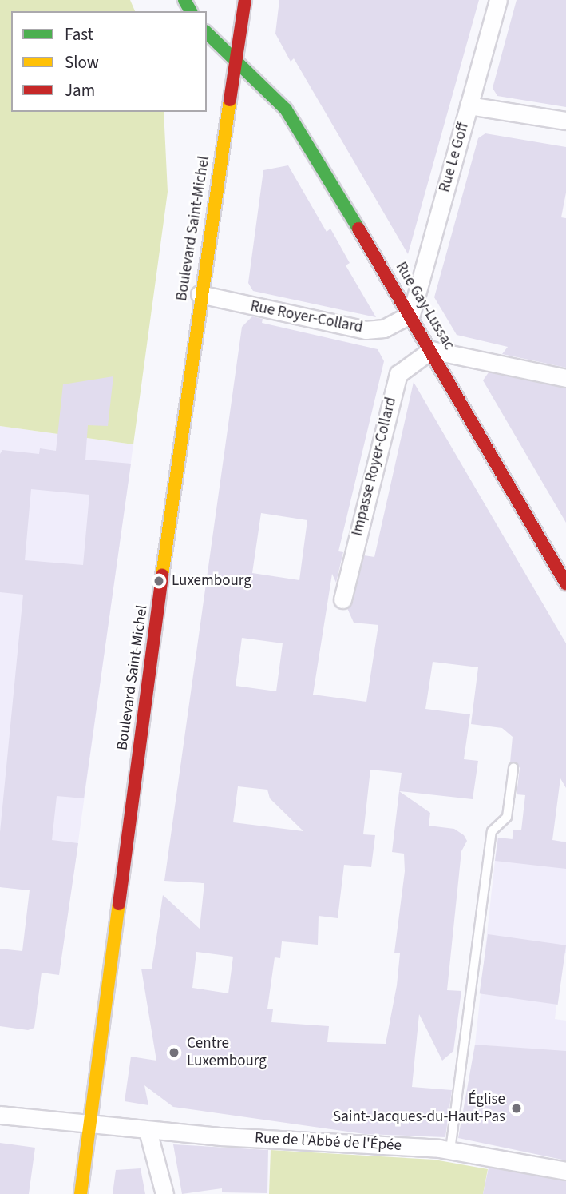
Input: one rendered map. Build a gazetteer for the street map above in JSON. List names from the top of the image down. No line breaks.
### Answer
{"streets":{"main road":["Boulevard Saint-Michel","Rue Gay-Lussac"],"street":["Rue Le Goff","Rue Royer-Collard","Impasse Royer-Collard","Rue de l'Abbé de l'Épée"]},"crossings":[["Rue Le Goff","Rue Gay-Lussac"],["Rue Le Goff","Rue Royer-Collard"],["Boulevard Saint-Michel","Rue Gay-Lussac"],["Boulevard Saint-Michel","Rue Royer-Collard"],["Boulevard Saint-Michel","Rue de l'Abbé de l'Épée"],["Rue Gay-Lussac","Rue Royer-Collard"],["Rue Gay-Lussac","Impasse Royer-Collard"]],"places":["Luxembourg","Centre Luxembourg","Église Saint-Jacques-du-Haut-Pas"],"legend":["Fast","Slow","Jam"]}
